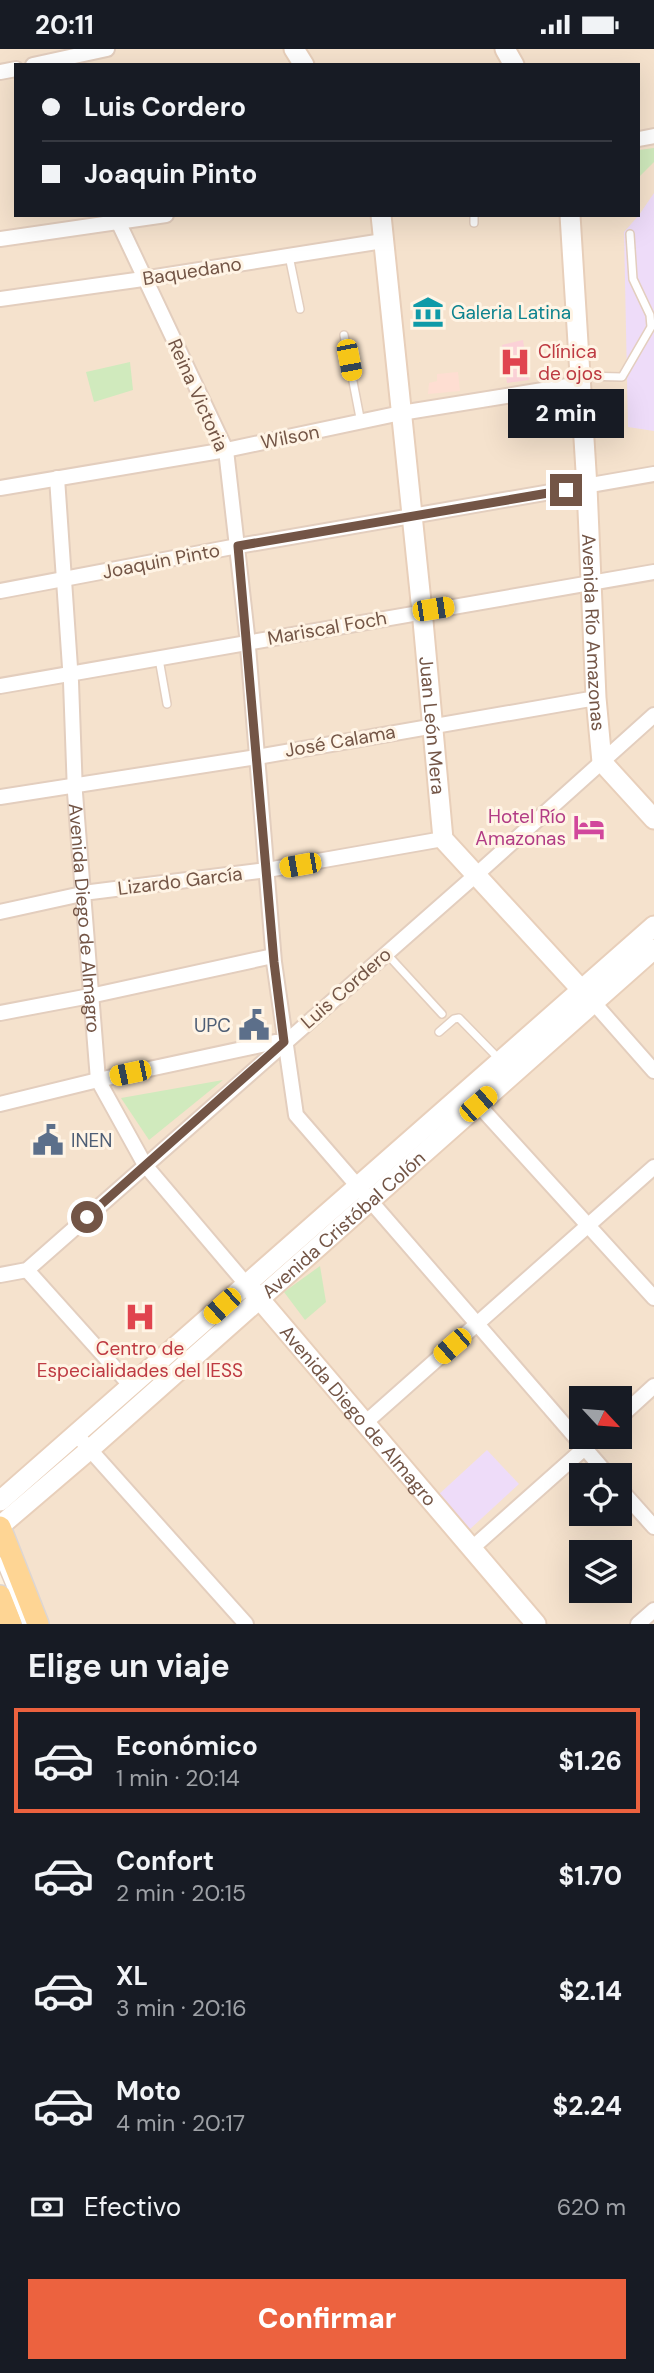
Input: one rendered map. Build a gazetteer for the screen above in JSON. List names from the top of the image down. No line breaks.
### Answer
{"streets":{"street":["Baquedano","Reina Victoria","Wilson","Joaquin Pinto","Mariscal Foch","Avenida Río Amazonas","Juan León Mera","José Calama","Lizardo García","Avenida Diego de Almagro","Luis Cordero","Avenida Cristóbal Colón"]},"crossings":[["Baquedano","Reina Victoria"],["Baquedano","Juan León Mera"],["Reina Victoria","Wilson"],["Reina Victoria","Joaquin Pinto"],["Reina Victoria","Mariscal Foch"],["Reina Victoria","José Calama"],["Reina Victoria","Lizardo García"],["Reina Victoria","Luis Cordero"],["Reina Victoria","Avenida Cristóbal Colón"],["Wilson","Avenida Río Amazonas"],["Wilson","Juan León Mera"],["Wilson","Avenida Diego de Almagro"],["Joaquin Pinto","Avenida Río Amazonas"],["Joaquin Pinto","Juan León Mera"],["Joaquin Pinto","Avenida Diego de Almagro"],["Mariscal Foch","Avenida Río Amazonas"],["Mariscal Foch","Juan León Mera"],["Mariscal Foch","Avenida Diego de Almagro"],["Avenida Río Amazonas","José Calama"],["Avenida Río Amazonas","Luis Cordero"],["Juan León Mera","José Calama"],["Juan León Mera","Lizardo García"],["José Calama","Avenida Diego de Almagro"],["Lizardo García","Avenida Diego de Almagro"],["Avenida Diego de Almagro","Luis Cordero"],["Avenida Diego de Almagro","Avenida Cristóbal Colón"]],"places":{"museum":["Galeria Latina"],"hospital":["Clínica de ojos","Centro de Especialidades del IESS"],"hotel":["Hotel Río Amazonas"],"public building":["UPC","INEN"]},"north":"bottom right","page":{"status":"20:11","banner":["Luis Cordero","Joaquin Pinto"],"bubble":"2 min","heading":"Elige un viaje","list":[{"name":"Económico","note":"1 min · 20:14","value":"$1.26"},{"name":"Confort","note":"2 min · 20:15","value":"$1.70"},{"name":"XL","note":"3 min · 20:16","value":"$2.14"},{"name":"Moto","note":"4 min · 20:17","value":"$2.24"}],"pay":["Efectivo","620 m"],"buttons":"Confirmar"}}
